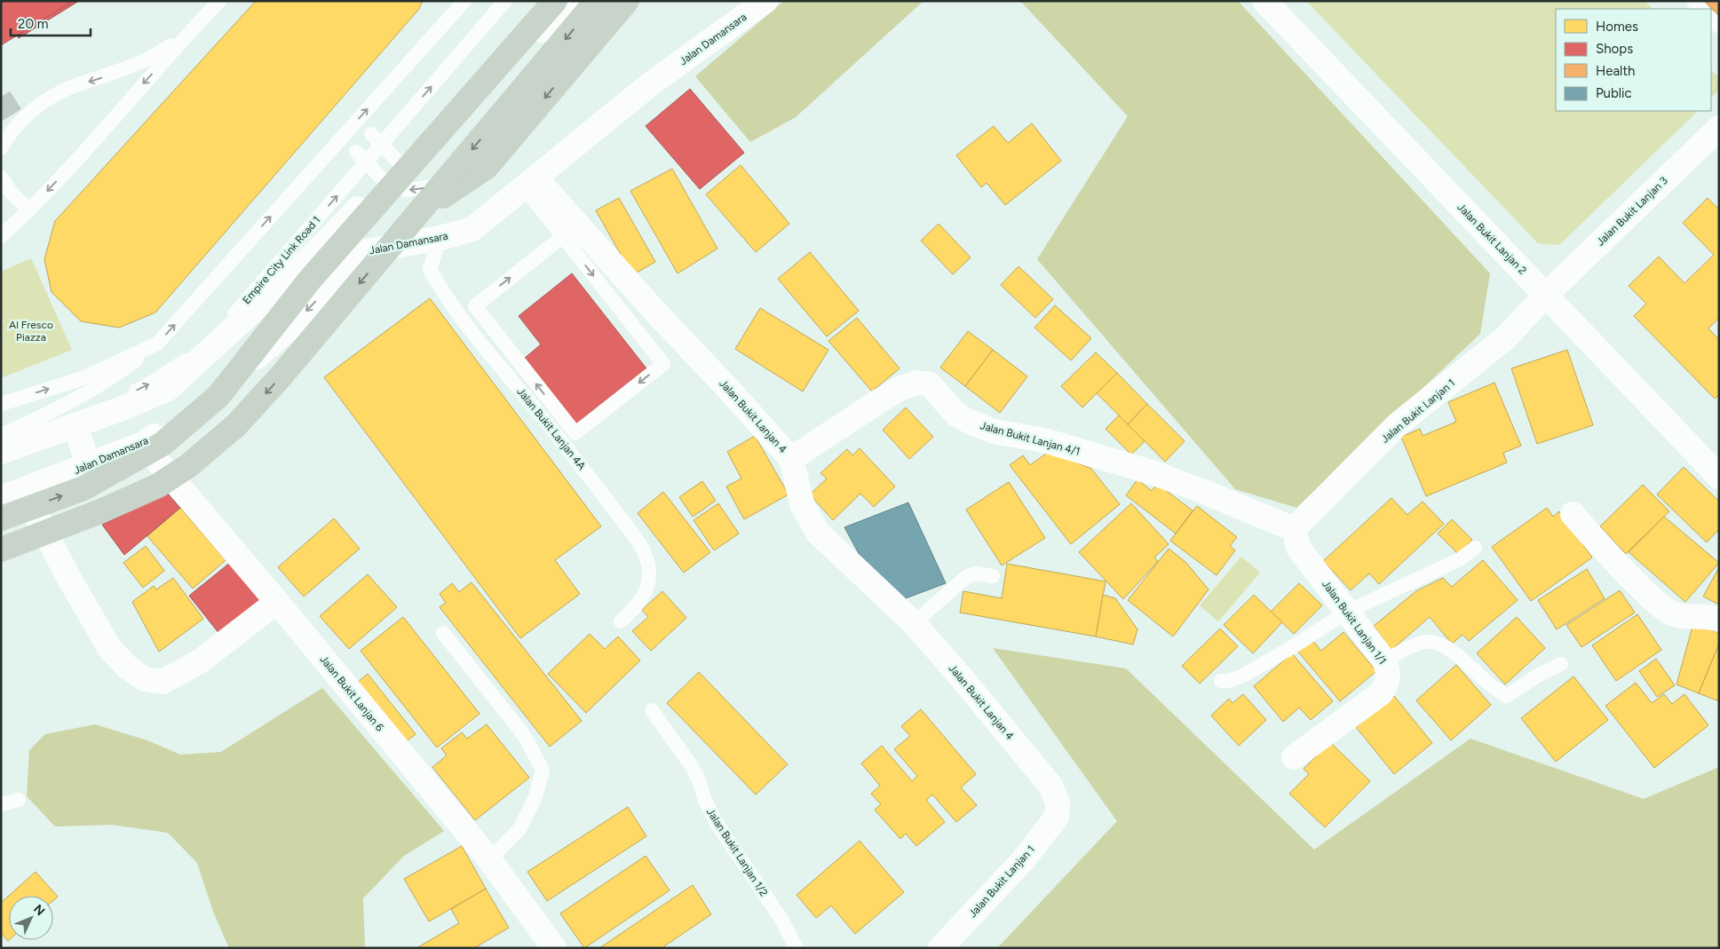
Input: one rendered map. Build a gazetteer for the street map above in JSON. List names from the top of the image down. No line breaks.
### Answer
{"streets":{"street":["Jalan Damansara","Jalan Bukit Lanjan 3","Jalan Bukit Lanjan 2","Jalan Bukit Lanjan 1","Jalan Bukit Lanjan 4","Jalan Bukit Lanjan 4/1","Jalan Bukit Lanjan 1/1","Jalan Bukit Lanjan 6"],"lane":["Empire City Link Road 1","Jalan Bukit Lanjan 4A","Jalan Bukit Lanjan 1/2"]},"crossings":[["Jalan Damansara","Jalan Bukit Lanjan 4"],["Jalan Damansara","Jalan Bukit Lanjan 4A"],["Jalan Damansara","Jalan Bukit Lanjan 6"],["Jalan Bukit Lanjan 3","Jalan Bukit Lanjan 2"],["Jalan Bukit Lanjan 3","Jalan Bukit Lanjan 1"],["Jalan Bukit Lanjan 2","Jalan Bukit Lanjan 1"],["Jalan Bukit Lanjan 1","Jalan Bukit Lanjan 4"],["Jalan Bukit Lanjan 1","Jalan Bukit Lanjan 4/1"],["Jalan Bukit Lanjan 1","Jalan Bukit Lanjan 1/1"],["Jalan Bukit Lanjan 4","Jalan Bukit Lanjan 4/1"],["Jalan Bukit Lanjan 4/1","Jalan Bukit Lanjan 1/1"]],"parks":["Al Fresco Piazza"],"legend":["Homes","Shops","Health","Public"],"scale_bar":"20 m","north":"top right"}
